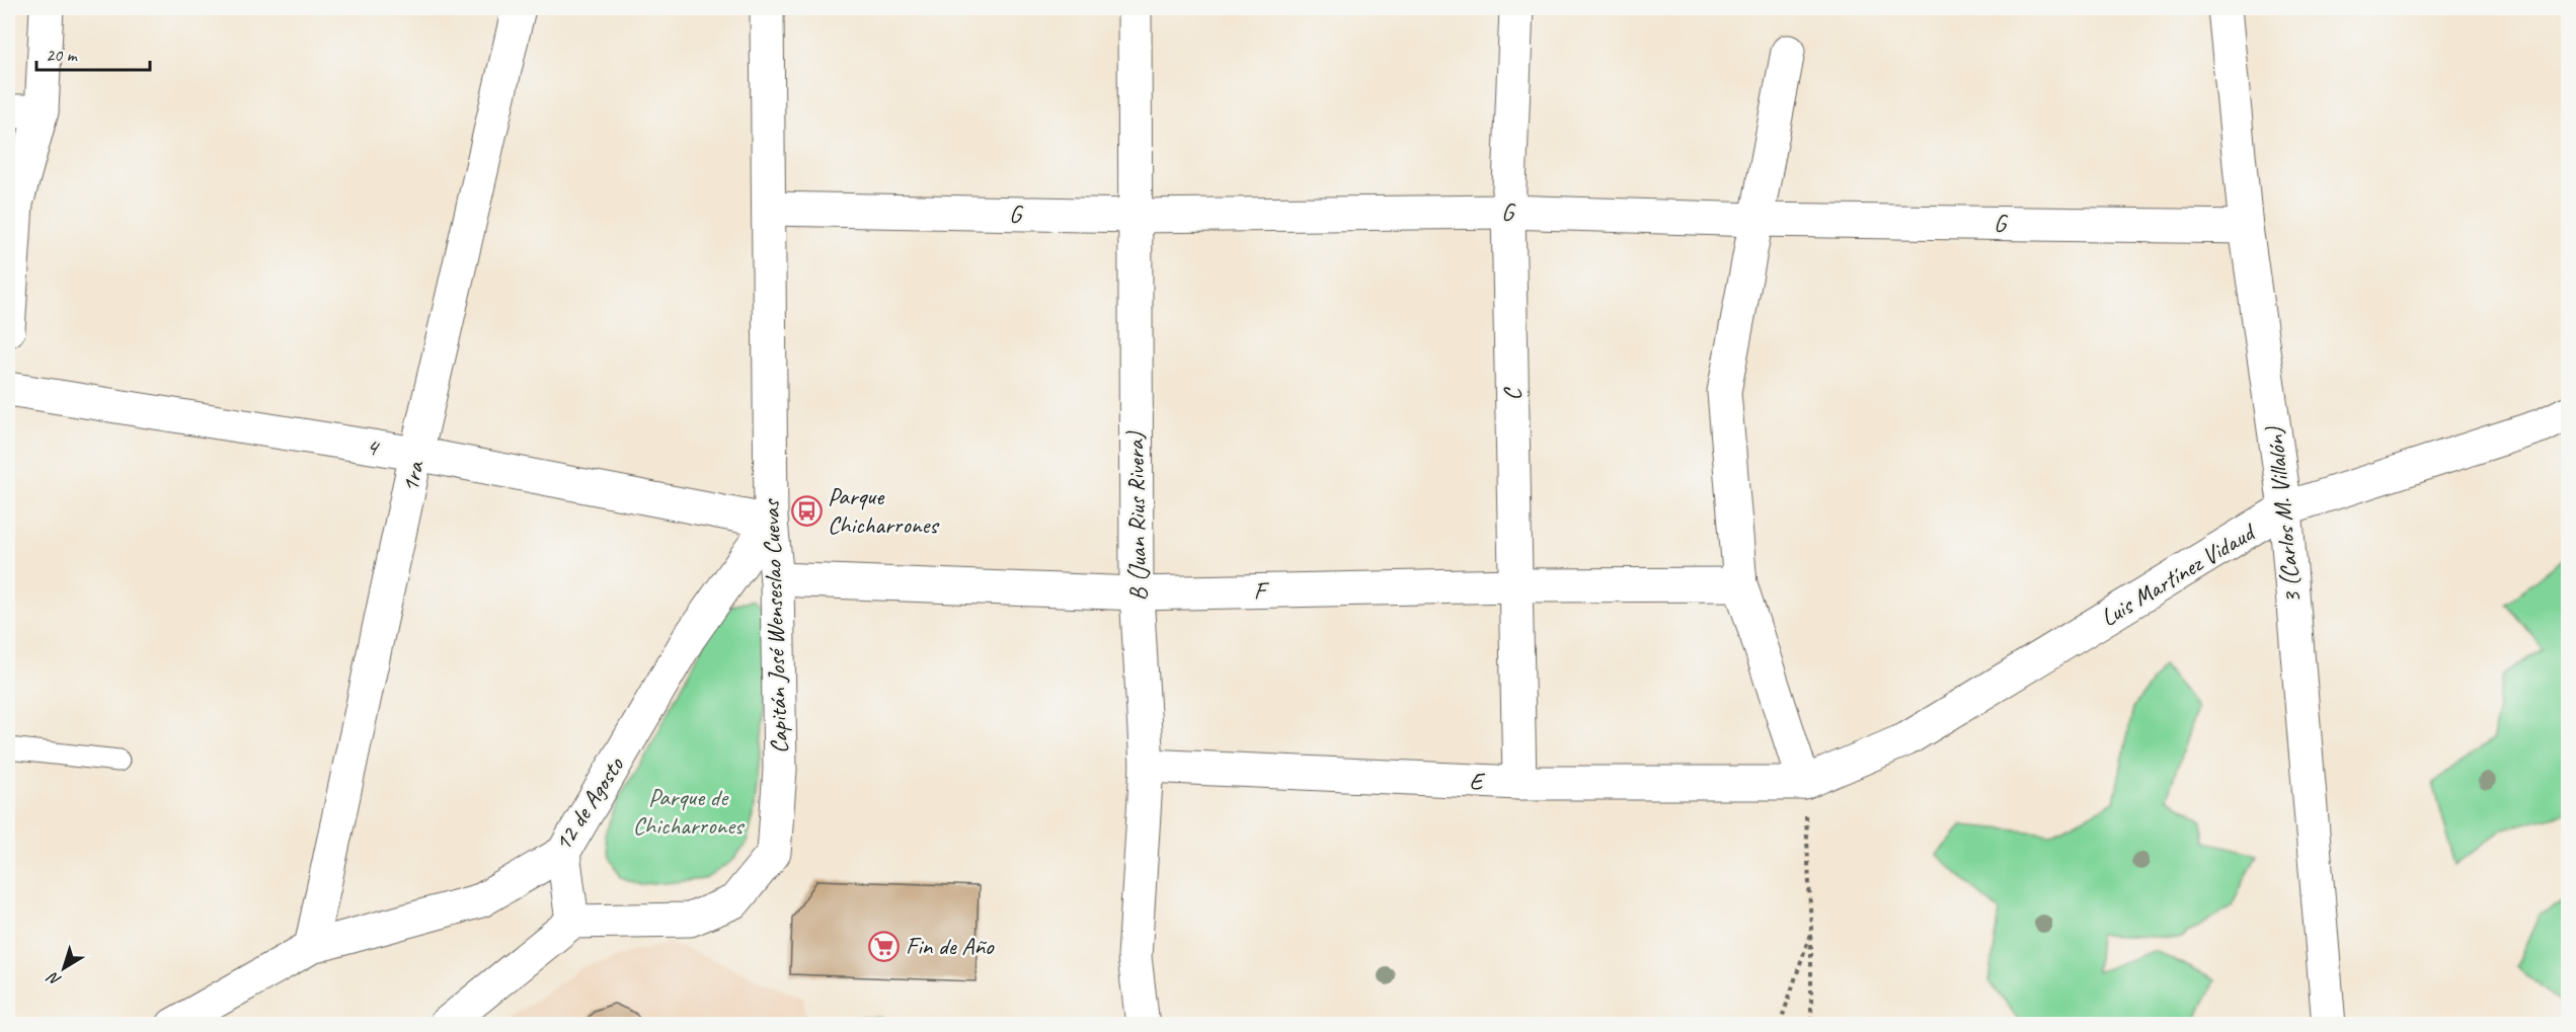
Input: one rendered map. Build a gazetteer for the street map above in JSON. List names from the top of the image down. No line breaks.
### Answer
{"streets":{"street":["G","C","4","1ra","3 (Carlos M. Villalón)","B (Juan Rius Rivera)","Luis Martínez Vidaud","F","Capitán José Wenseslao Cuevas","E","12 de Agosto"]},"crossings":[["G","C"],["G","3 (Carlos M. Villalón)"],["G","B (Juan Rius Rivera)"],["G","Capitán José Wenseslao Cuevas"],["C","F"],["C","E"],["4","1ra"],["4","Capitán José Wenseslao Cuevas"],["4","12 de Agosto"],["1ra","12 de Agosto"],["3 (Carlos M. Villalón)","Luis Martínez Vidaud"],["B (Juan Rius Rivera)","F"],["B (Juan Rius Rivera)","E"],["Luis Martínez Vidaud","E"],["F","Capitán José Wenseslao Cuevas"],["Capitán José Wenseslao Cuevas","12 de Agosto"]],"parks":["Parque de Chicharrones"],"places":{"bus stop":["Parque Chicharrones"],"supermarket":["Fin de Año"]},"scale_bar":"20 m","north":"bottom left"}
